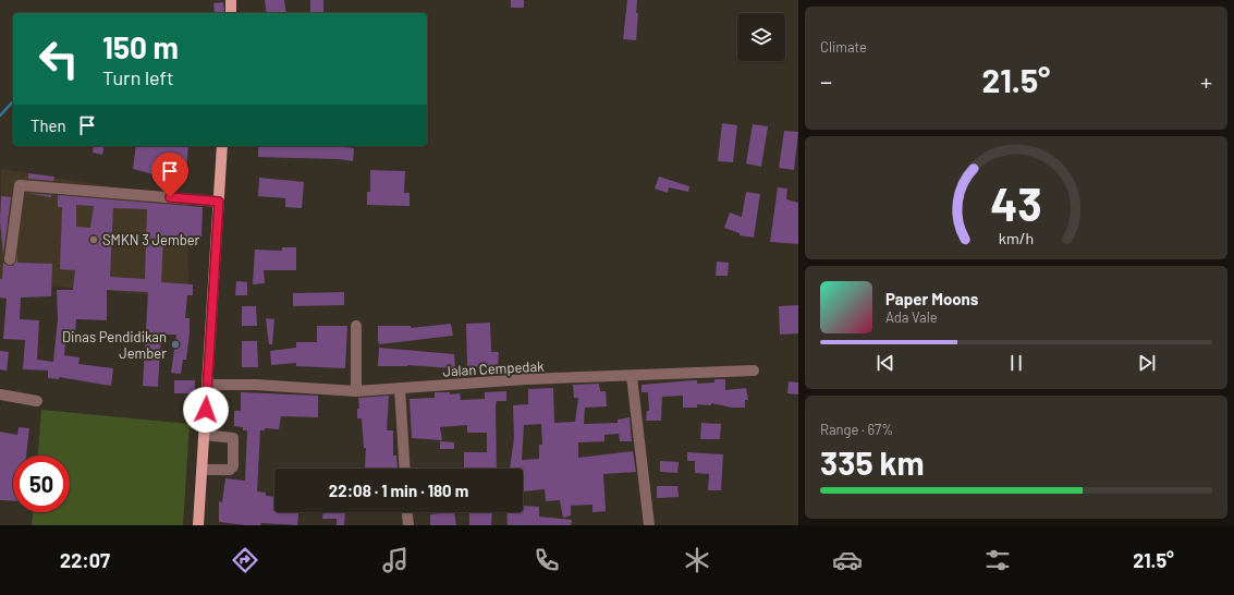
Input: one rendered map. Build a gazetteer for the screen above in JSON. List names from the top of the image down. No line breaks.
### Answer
{"streets":{"street":["Jalan Cempedak"]},"places":["SMKN 3 Jember","Dinas Pendidikan Jember"],"page":{"tile":["Climate",["Range · 67%","335 km"]],"turn":["150 m","Turn left"],"heat":["−","21.5°","+"],"then":"Then","song":["Paper Moons","Ada Vale"],"limit":"50","trip":"22:08 · 1 min · 180 m","tabs":["22:07","21.5°"],"gauge":["43","km/h"]}}
